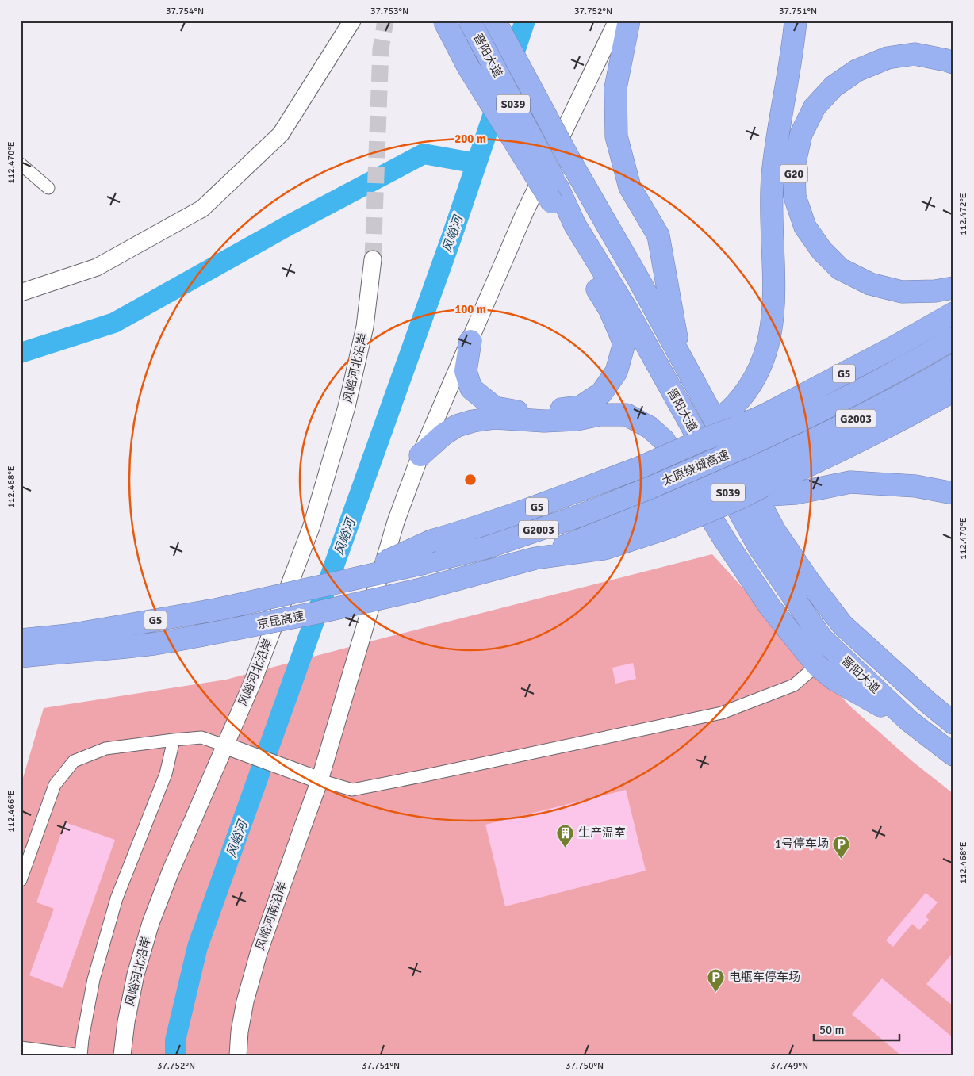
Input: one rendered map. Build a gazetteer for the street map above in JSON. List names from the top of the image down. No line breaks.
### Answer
{"streets":{"highway":["晋阳大道","S039","G20","G5","G2003","太原绕城高速","京昆高速"],"street":["风峪河北沿岸","风峪河南沿岸"]},"crossings":[["晋阳大道","S039"],["G5","太原绕城高速"],["G5","京昆高速"],["太原绕城高速","京昆高速"]],"water":["风峪河"],"places":{"building":["生产温室"],"parking":["1号停车场","电瓶车停车场"]},"scale_bar":"50 m","coordinates":["37.754°N","37.753°N","37.752°N","37.751°N","112.470°E","112.472°E","112.468°E","112.466°E","37.750°N","37.749°N"],"rings":["200 m","100 m"]}
